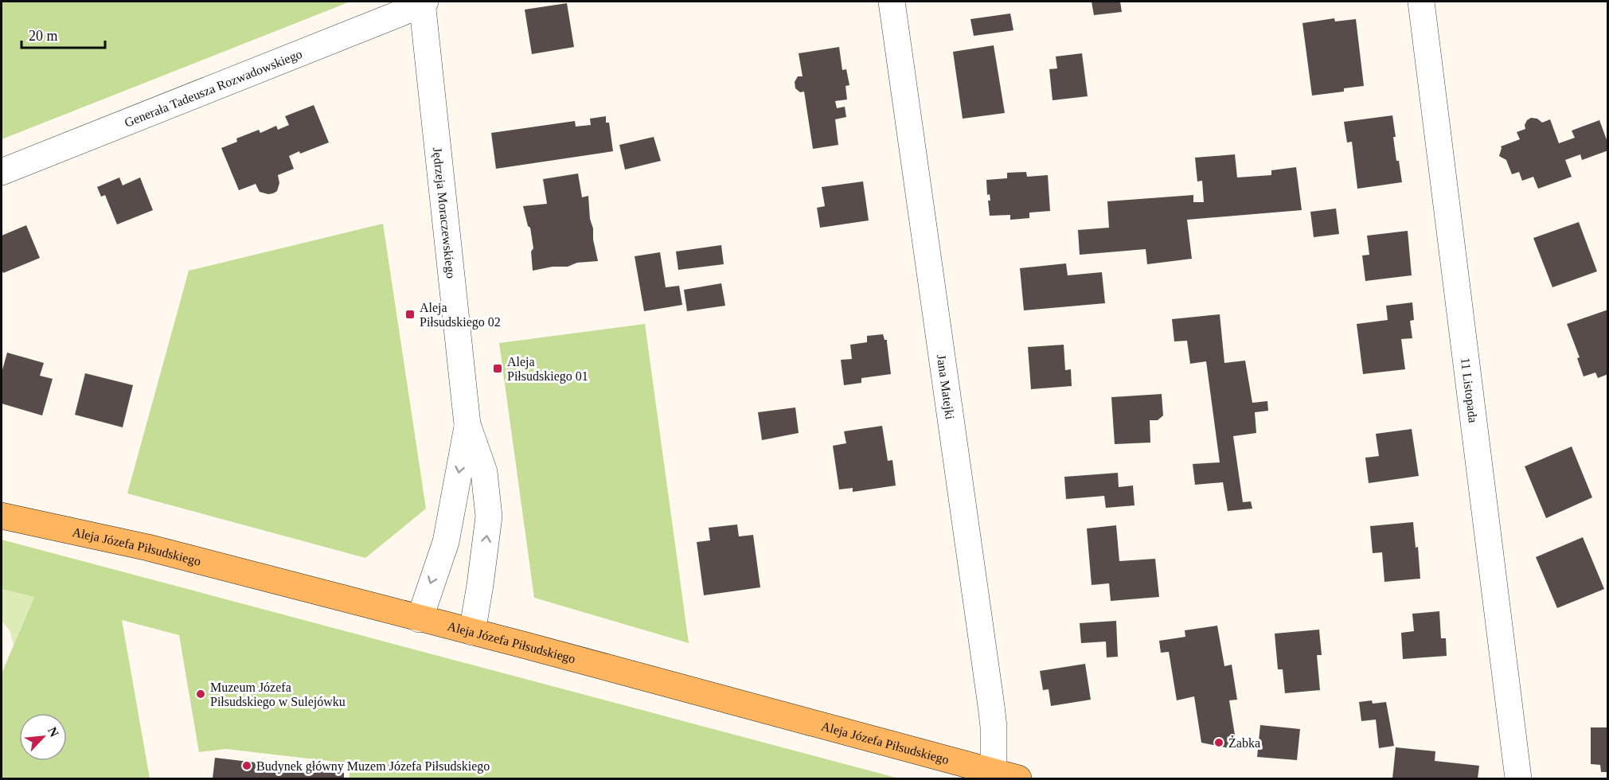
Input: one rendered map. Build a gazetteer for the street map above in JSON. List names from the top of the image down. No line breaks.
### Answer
{"streets":{"main road":["Aleja Józefa Piłsudskiego"],"street":["Generała Tadeusza Rozwadowskiego","Jędrzeja Moraczewskiego","Jana Matejki","11 Listopada"]},"crossings":[["Generała Tadeusza Rozwadowskiego","Jędrzeja Moraczewskiego"],["Jędrzeja Moraczewskiego","Aleja Józefa Piłsudskiego"],["Jana Matejki","Aleja Józefa Piłsudskiego"]],"places":{"transit":["Aleja Piłsudskiego 02","Aleja Piłsudskiego 01"],"other":["Muzeum Józefa Piłsudskiego w Sulejówku","Żabka","Budynek główny Muzem Józefa Piłsudskiego"]},"scale_bar":"20 m","north":"top right"}
